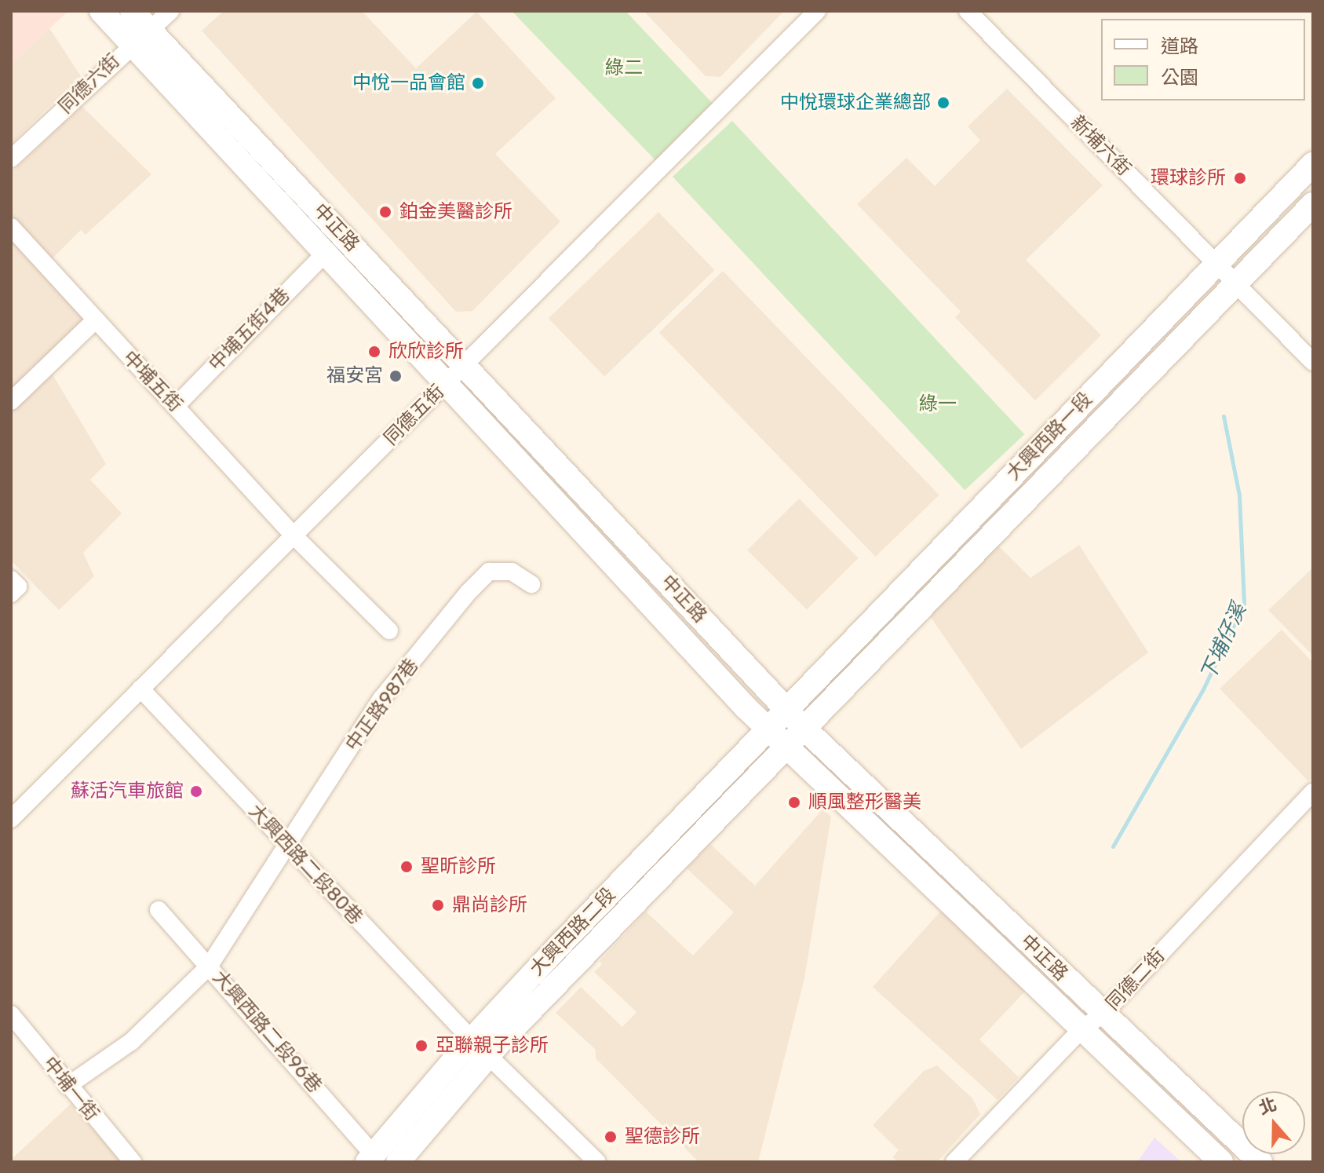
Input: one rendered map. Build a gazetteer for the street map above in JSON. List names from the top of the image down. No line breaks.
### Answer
{"streets":{"street":["同德六街","新埔六街","中正路","中埔五街4巷","中埔五街","同德五街","大興西路一段","中正路987巷","大興西路二段80巷","大興西路二段","同德二街","大興西路二段96巷","中埔一街"]},"crossings":[["同德六街","中正路"],["新埔六街","大興西路一段"],["中正路","中埔五街4巷"],["中正路","同德五街"],["中正路","大興西路一段"],["中正路","大興西路二段"],["中正路","同德二街"],["中埔五街4巷","中埔五街"],["中埔五街","同德五街"],["同德五街","大興西路二段80巷"],["大興西路一段","大興西路二段"],["中正路987巷","大興西路二段80巷"],["中正路987巷","大興西路二段96巷"],["中正路987巷","中埔一街"],["大興西路二段80巷","大興西路二段"],["大興西路二段","大興西路二段96巷"]],"water":["下埔仔溪"],"parks":["綠二","綠一"],"places":["中悅一品會館","中悅環球企業總部","環球診所","鉑金美醫診所","欣欣診所","福安宮","蘇活汽車旅館","順風整形醫美","聖昕診所","鼎尚診所","亞聯親子診所","聖德診所"],"legend":["道路","公園"],"north":"top"}
